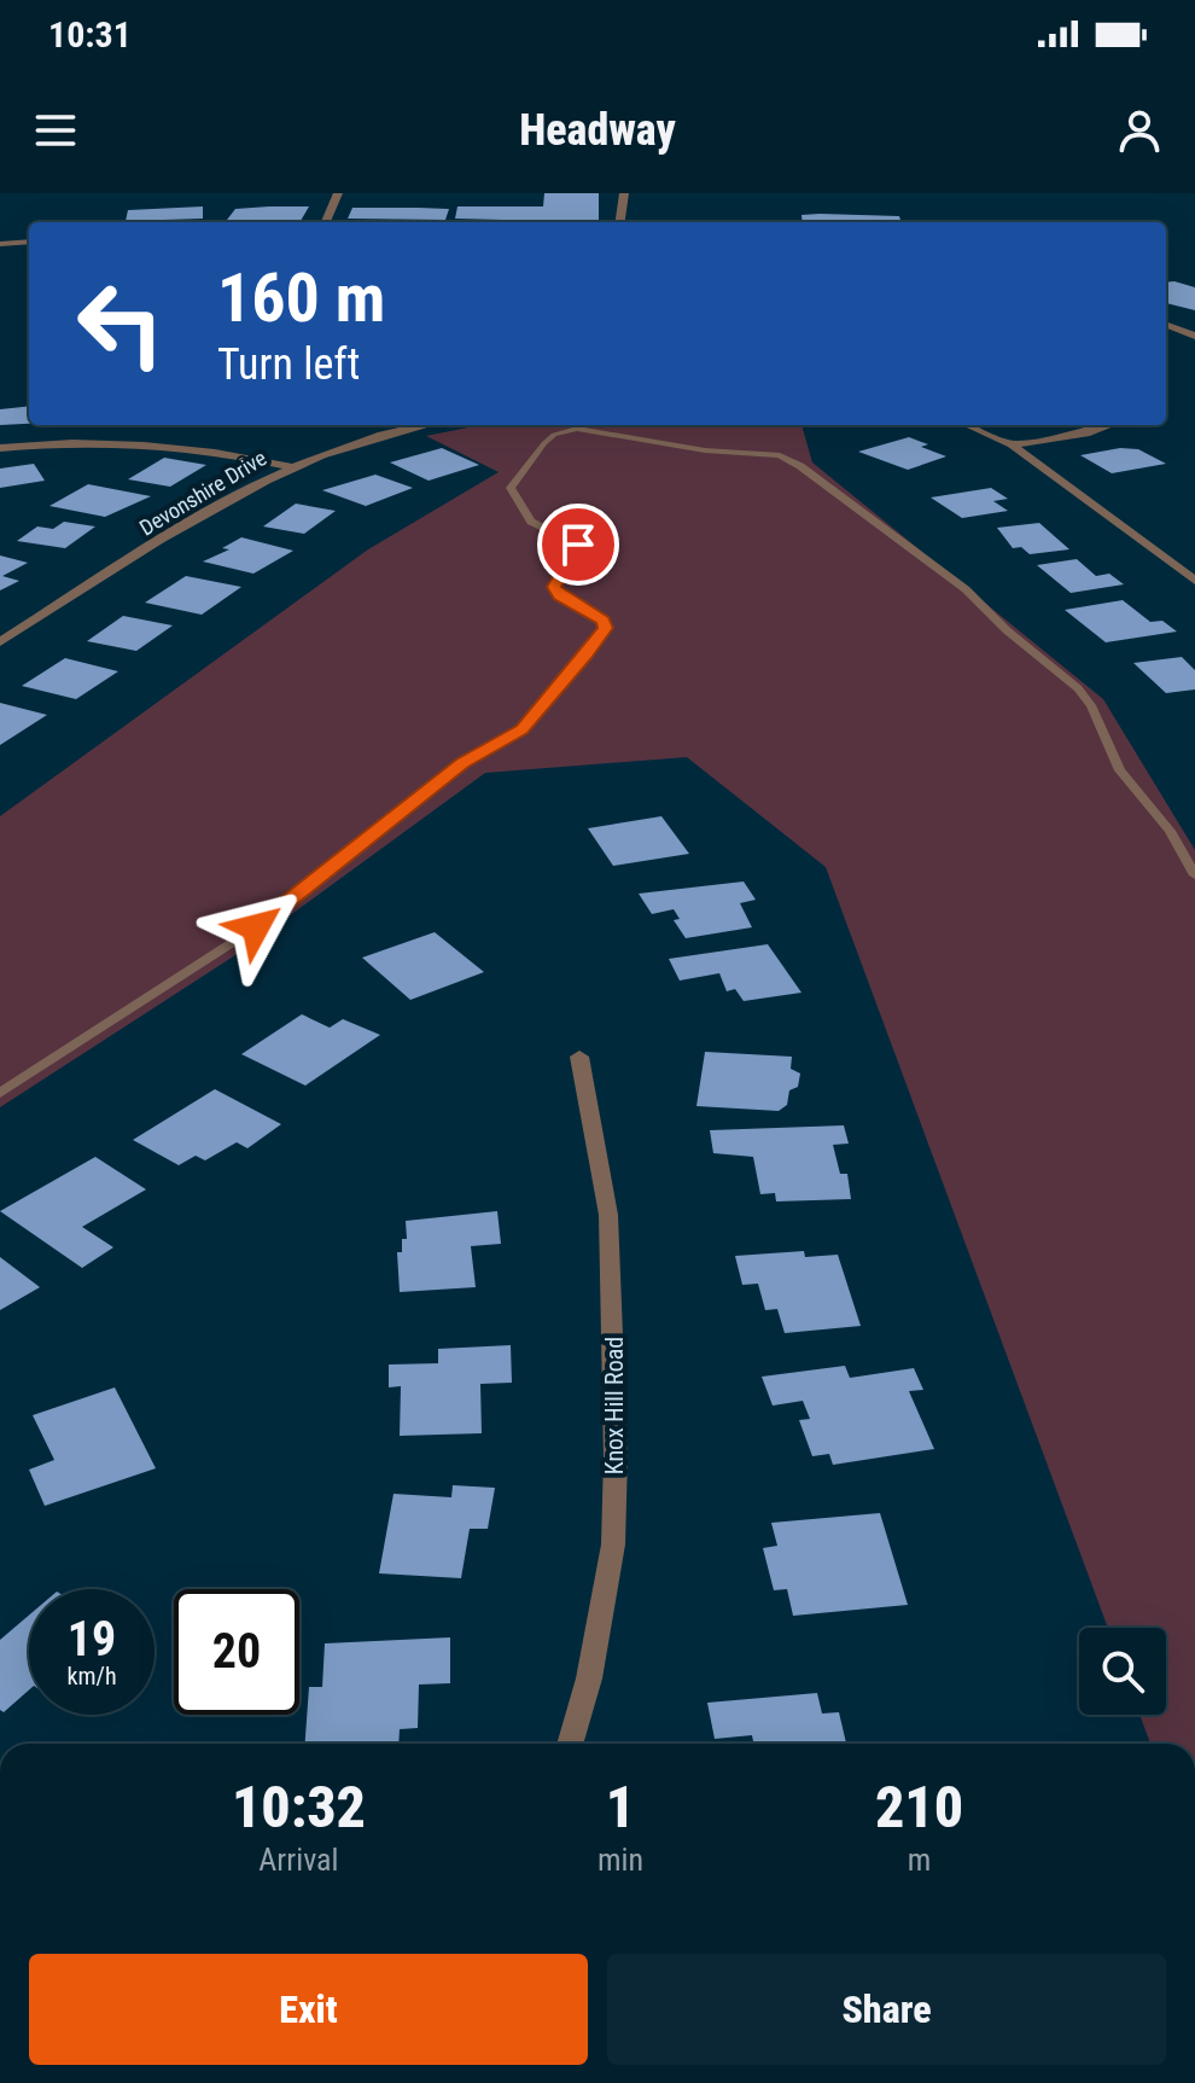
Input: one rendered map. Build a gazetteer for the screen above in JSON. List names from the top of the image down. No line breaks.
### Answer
{"streets":{"street":["Devonshire Drive","Knox Hill Road"]},"page":{"status":"10:31","header":"Headway","turn":["160 m","Turn left"],"speed":"19 km/h","limit":"20","eta":["10:32","Arrival","1","min","210","m"],"buttons":["Exit","Share"]}}
